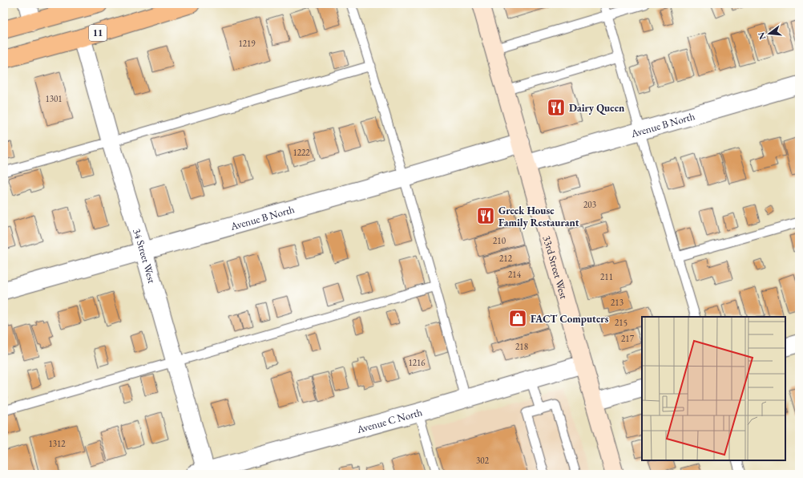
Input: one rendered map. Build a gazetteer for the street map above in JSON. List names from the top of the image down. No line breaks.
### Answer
{"streets":{"main road":["11","33rd Street West"],"street":["Avenue B North","34 Street West","Avenue C North"]},"crossings":[["11","34 Street West"],["Avenue B North","34 Street West"],["Avenue B North","33rd Street West"],["34 Street West","Avenue C North"],["33rd Street West","Avenue C North"]],"places":{"restaurant":["Dairy Queen","Greek House Family Restaurant"],"shop":["FACT Computers"]},"house_numbers":["1219","1301","1222","203","210","212","214","211","213","215","217","218","1216","1312","302"],"north":"left"}
